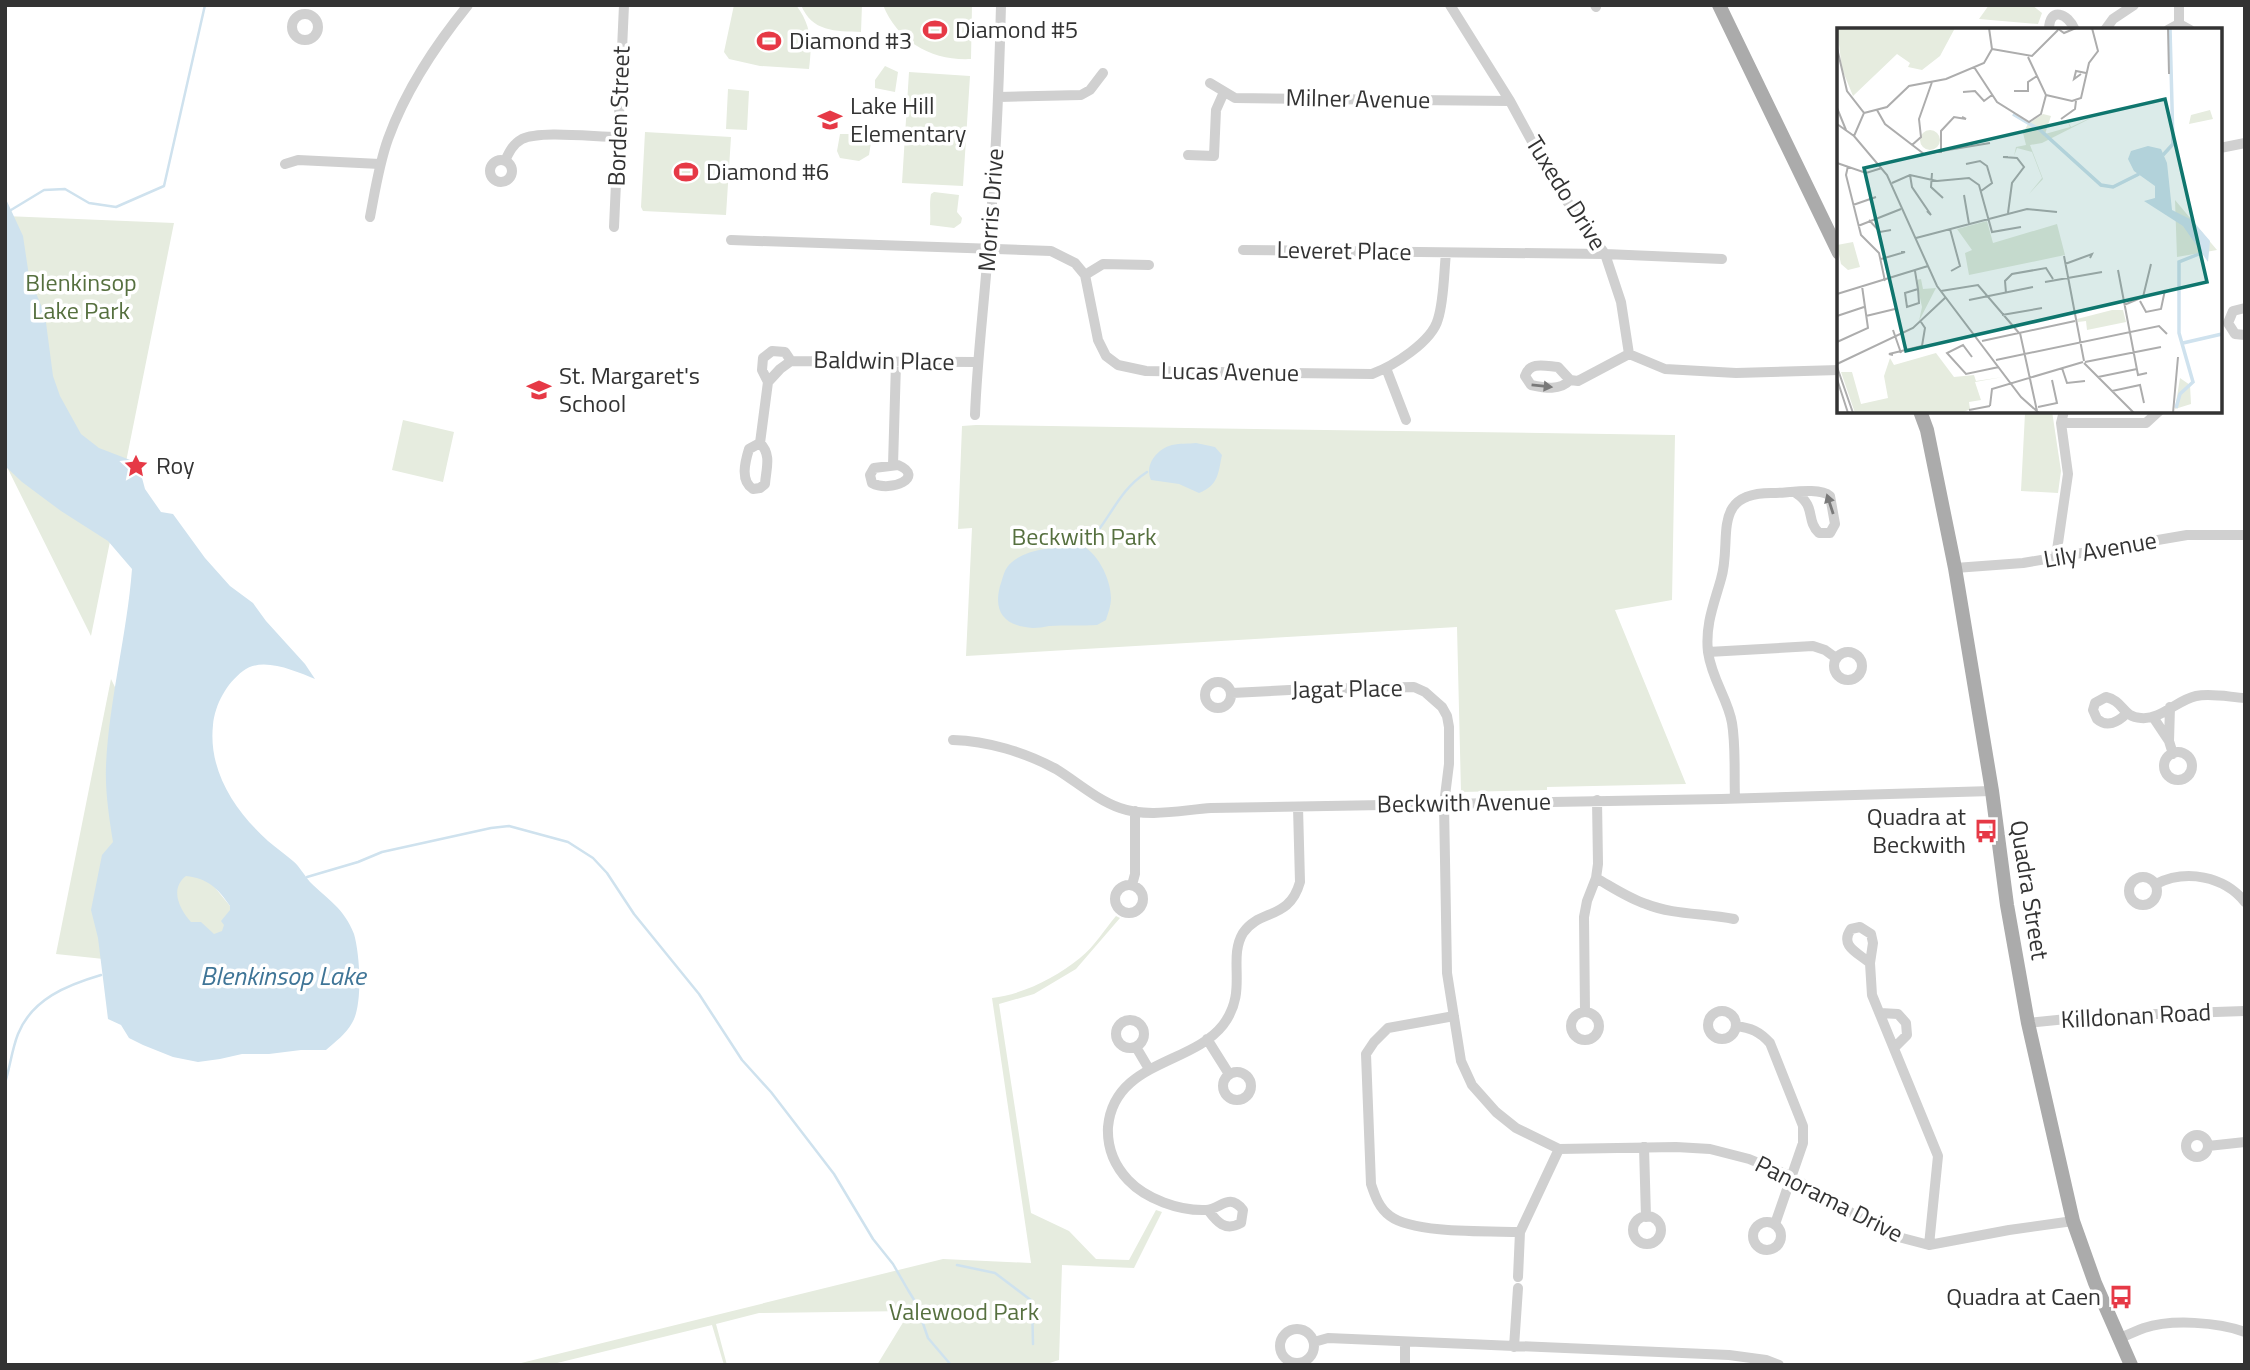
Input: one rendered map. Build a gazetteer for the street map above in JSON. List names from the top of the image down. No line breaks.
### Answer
{"streets":{"main road":["Quadra Street"],"street":["Milner Avenue","Borden Street","Tuxedo Drive","Morris Drive","Leveret Place","Baldwin Place","Lucas Avenue","Lily Avenue","Jagat Place","Beckwith Avenue","Killdonan Road","Panorama Drive"]},"crossings":[["Milner Avenue","Tuxedo Drive"],["Morris Drive","Baldwin Place"],["Leveret Place","Lucas Avenue"],["Lily Avenue","Quadra Street"],["Jagat Place","Beckwith Avenue"],["Jagat Place","Panorama Drive"],["Beckwith Avenue","Quadra Street"],["Beckwith Avenue","Panorama Drive"],["Quadra Street","Killdonan Road"],["Quadra Street","Panorama Drive"]],"water":["Blenkinsop Lake"],"parks":["Blenkinsop Lake Park","Beckwith Park","Valewood Park"],"places":{"sports":["Diamond #5","Diamond #3","Diamond #6"],"school or university":["Lake Hill Elementary","St. Margaret's School"],"place":["Roy"],"bus stop":["Quadra at Beckwith","Quadra at Caen"]}}
